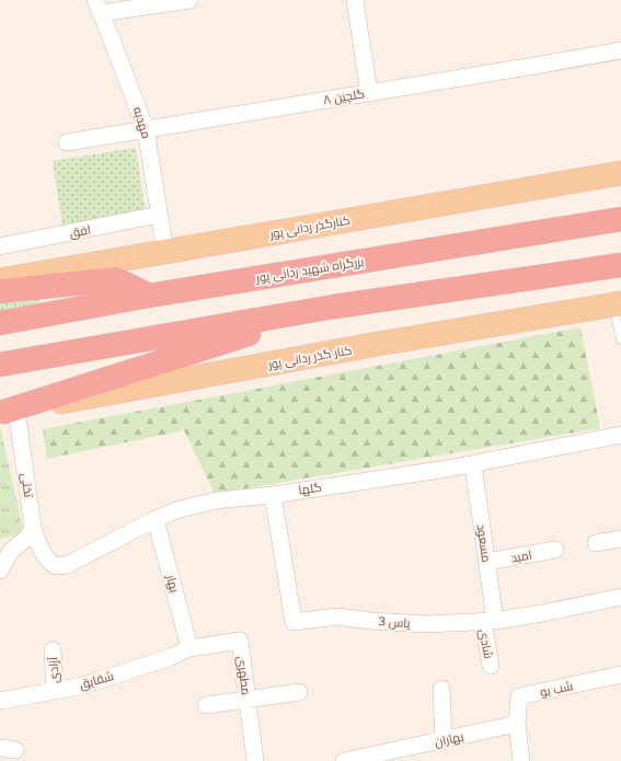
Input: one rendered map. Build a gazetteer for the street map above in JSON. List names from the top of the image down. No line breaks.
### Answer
{"streets":{"highway":["بزرگراه شهید ردانی پور"],"main road":["کنارگذر ردانی پور","کنار گذر ردانی پور"],"street":["گلچین ۸","مهدیه","افق","تختی","گلها","مسعود","امید","بهار","یاس 3","شادی","آزادی","مطهری","شقایق","شب بو","بهاران"]},"crossings":[["گلچین ۸","مهدیه"],["مهدیه","کنارگذر ردانی پور"],["مهدیه","افق"],["کنار گذر ردانی پور","تختی"],["تختی","گلها"],["گلها","مسعود"],["گلها","بهار"],["گلها","یاس 3"],["مسعود","امید"],["مسعود","یاس 3"],["مسعود","شادی"],["بهار","مطهری"],["بهار","شقایق"],["یاس 3","شادی"],["آزادی","شقایق"],["مطهری","شقایق"],["شب بو","بهاران"]]}
